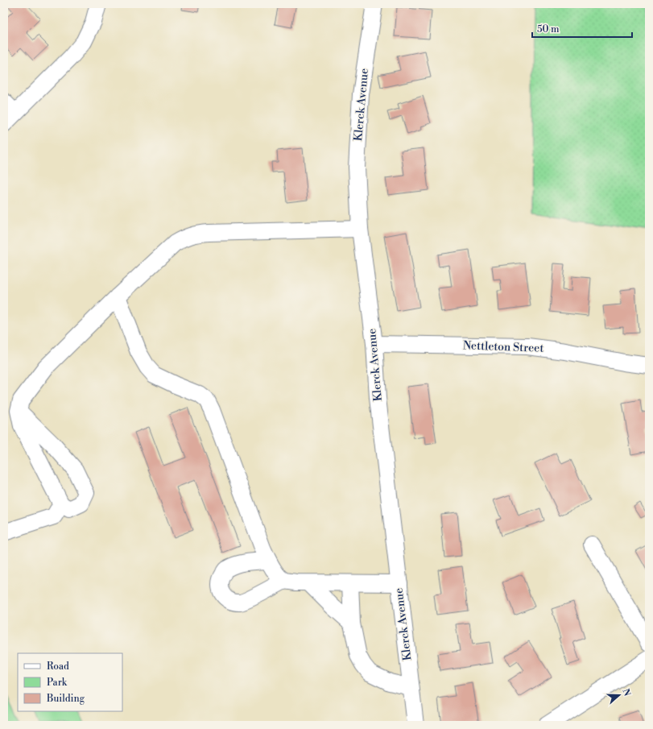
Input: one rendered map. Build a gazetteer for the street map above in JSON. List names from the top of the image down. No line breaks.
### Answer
{"streets":{"street":["Klerck Avenue","Nettleton Street"]},"crossings":[["Klerck Avenue","Nettleton Street"]],"legend":["Road","Park","Building"],"scale_bar":"50 m","north":"right"}
